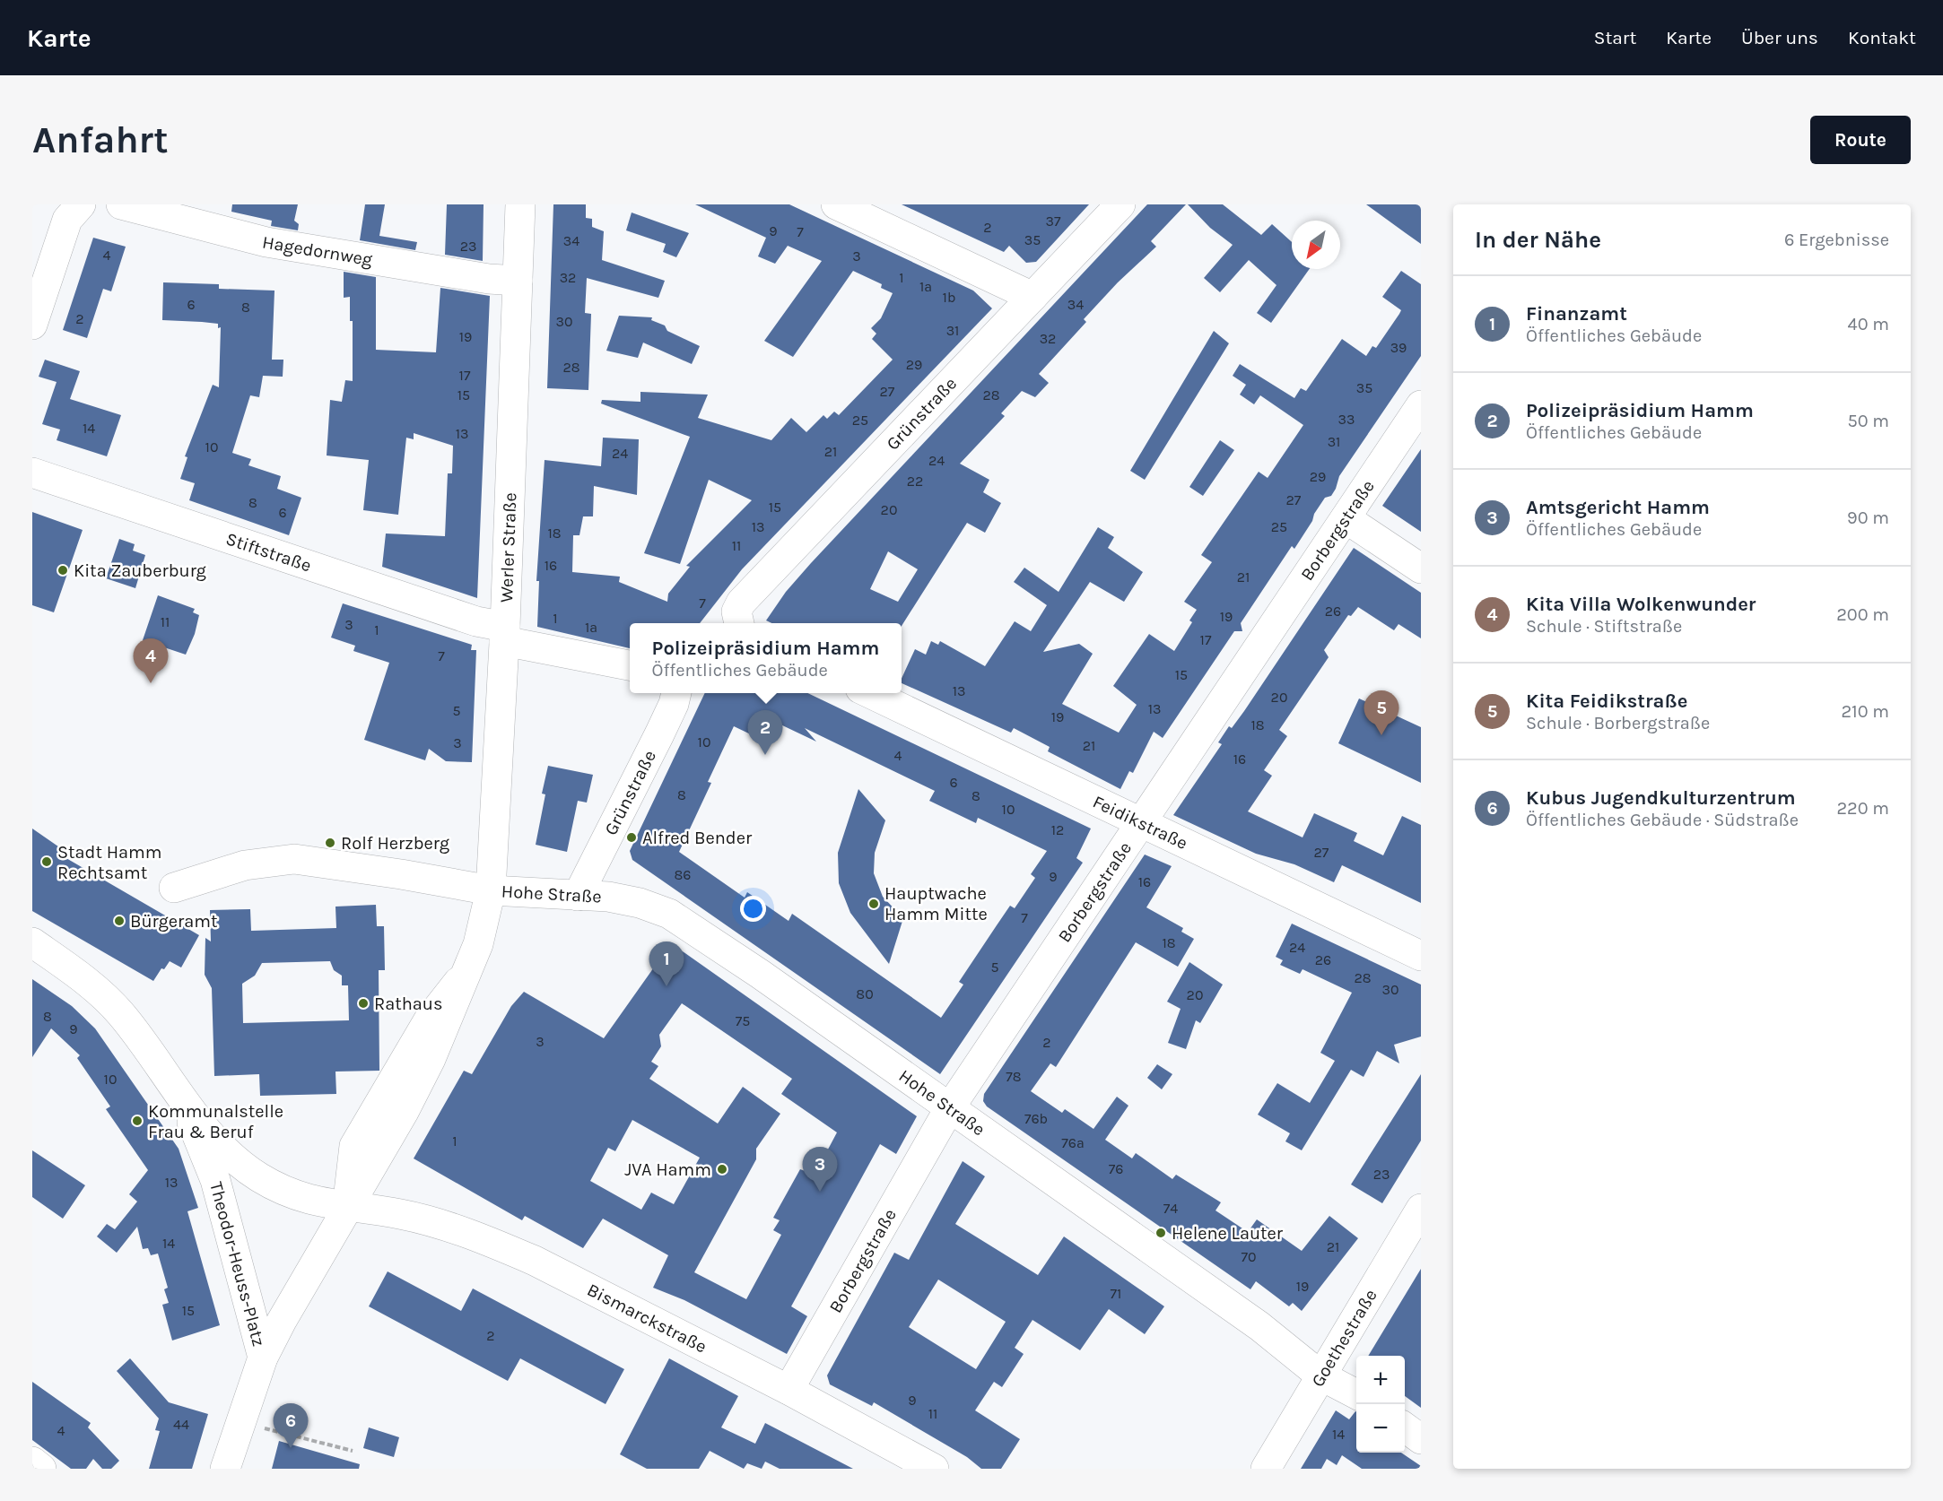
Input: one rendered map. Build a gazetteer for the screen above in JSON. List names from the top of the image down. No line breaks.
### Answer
{"streets":{"street":["Hagedornweg","Grünstraße","Borbergstraße","Werler Straße","Stiftstraße","Feidikstraße","Hohe Straße","Theodor-Heuss-Platz","Bismarckstraße","Goethestraße"]},"crossings":[["Hagedornweg","Werler Straße"],["Grünstraße","Hohe Straße"],["Borbergstraße","Feidikstraße"],["Borbergstraße","Hohe Straße"],["Borbergstraße","Bismarckstraße"],["Werler Straße","Stiftstraße"],["Werler Straße","Hohe Straße"],["Werler Straße","Theodor-Heuss-Platz"],["Hohe Straße","Theodor-Heuss-Platz"],["Hohe Straße","Goethestraße"],["Theodor-Heuss-Platz","Bismarckstraße"]],"places":["Kita Zauberburg","Alfred Bender","Rolf Herzberg","Stadt Hamm Rechtsamt","Hauptwache Hamm Mitte","Bürgeramt","Rathaus","Kommunalstelle Frau & Beruf","JVA Hamm","Helene Lauter"],"house_numbers":["37","2","9","7","35","34","23","4","3","32","1","1a","1b","6","34","8","2","30","31","19","32","39","29","28","17","35","27","15","28","33","25","14","13","31","10","21","24","24","29","22","27","8","15","20","6","13","25","18","11","16","21","7","26","19","1","11","3","1a","1","17","7","15","13","20","13","5","19","18","10","3","21","4","16","6","8","8","10","12","27","86","9","16","7","18","24","26","5","28","30","80","20","8","75","9","3","2","78","10","76b","1","76a","76","23","13","74","14","21","70","19","71","15","2","9","11","44","4","14"],"north":"bottom left","page":{"header":"Karte","nav":["Start","Karte","Über uns","Kontakt"],"buttons":"Route","title":"Anfahrt","heading":["In der Nähe","6 Ergebnisse"],"list":[{"mark":"1","name":"Finanzamt","note":"Öffentliches Gebäude","value":"40 m"},{"mark":"2","name":"Polizeipräsidium Hamm","note":"Öffentliches Gebäude","value":"50 m"},{"mark":"3","name":"Amtsgericht Hamm","note":"Öffentliches Gebäude","value":"90 m"},{"mark":"4","name":"Kita Villa Wolkenwunder","note":"Schule · Stiftstraße","value":"200 m"},{"mark":"5","name":"Kita Feidikstraße","note":"Schule · Borbergstraße","value":"210 m"},{"mark":"6","name":"Kubus Jugendkulturzentrum","note":"Öffentliches Gebäude · Südstraße","value":"220 m"}],"popup":["Polizeipräsidium Hamm","Öffentliches Gebäude"],"pins":["4","5","2","1","3","6"],"map_buttons":["+","−"]}}
